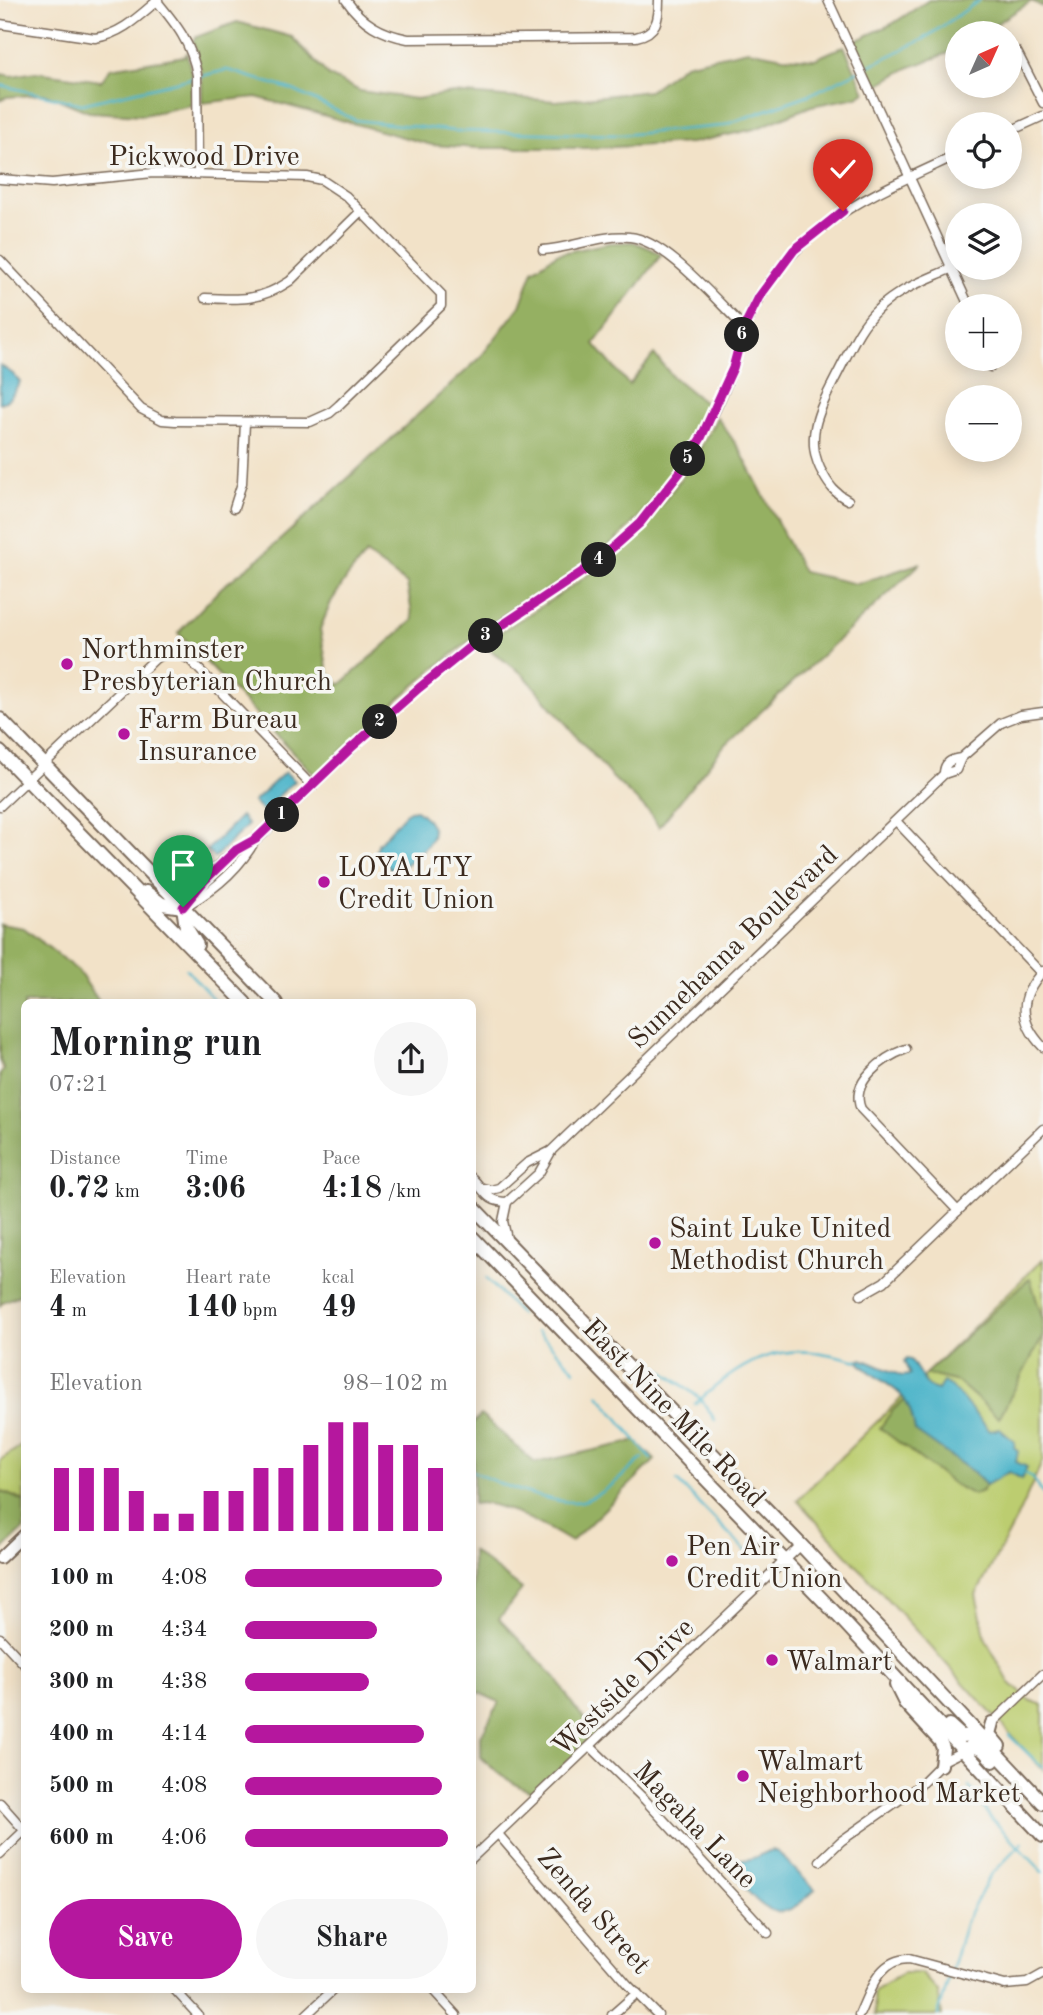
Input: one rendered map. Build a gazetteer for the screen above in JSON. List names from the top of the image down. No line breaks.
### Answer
{"streets":{"main road":["East Nine Mile Road"],"street":["Pickwood Drive","Sunnehanna Boulevard","Westside Drive","Magaha Lane","Zenda Street"]},"crossings":[["East Nine Mile Road","Westside Drive"],["Westside Drive","Magaha Lane"],["Westside Drive","Zenda Street"]],"places":["Northminster Presbyterian Church","Farm Bureau Insurance","LOYALTY Credit Union","Saint Luke United Methodist Church","Pen Air Credit Union","Walmart","Walmart Neighborhood Market"],"north":"top right","page":{"map_buttons":["+","−"],"pins":["6","5","4","3","2","1"],"heading":["Morning run","07:21"],"stats":[["Distance","0.72 km"],["Time","3:06"],["Pace","4:18 /km"],["Elevation","4 m"],["Heart rate","140 bpm"],["kcal","49"]],"chart":["Elevation","98–102 m"],"list":[{"name":"100 m","note":"4:08"},{"name":"200 m","note":"4:34"},{"name":"300 m","note":"4:38"},{"name":"400 m","note":"4:14"},{"name":"500 m","note":"4:08"},{"name":"600 m","note":"4:06"}],"buttons":["Save","Share"]}}
